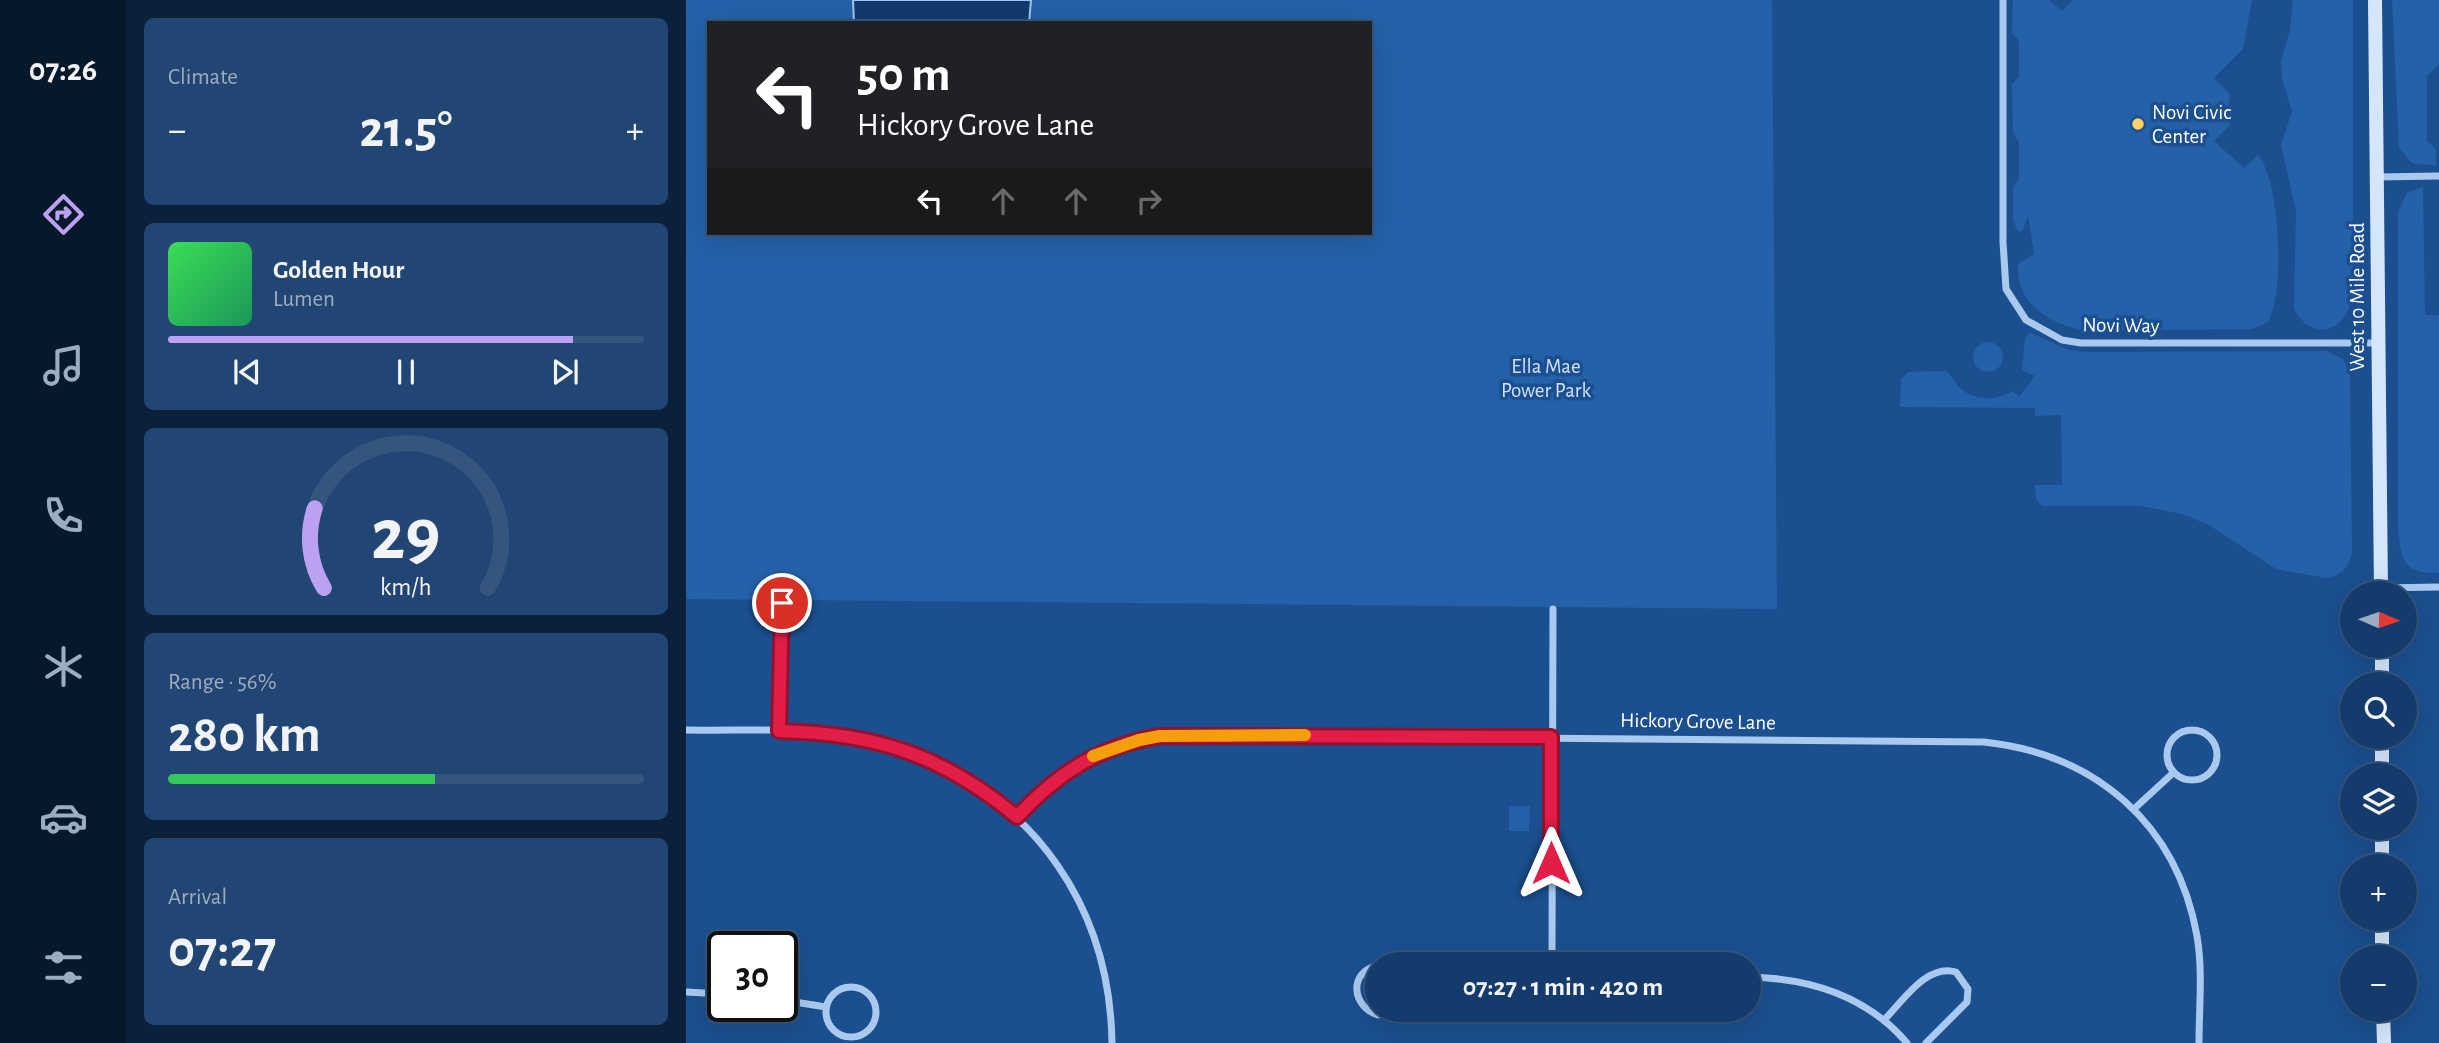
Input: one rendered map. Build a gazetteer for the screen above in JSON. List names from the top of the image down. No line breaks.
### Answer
{"streets":{"main road":["West 10 Mile Road"],"street":["Novi Way","Hickory Grove Lane"]},"crossings":[["West 10 Mile Road","Novi Way"]],"parks":["Ella Mae Power Park"],"places":["Novi Civic Center"],"north":"right","page":{"tabs":"07:26","tile":["Climate",["Range · 56%","280 km"],["Arrival","07:27"]],"turn":["50 m","Hickory Grove Lane"],"heat":["−","21.5°","+"],"song":["Golden Hour","Lumen"],"map_buttons":["+","−"],"limit":"30","trip":"07:27 · 1 min · 420 m","gauge":["29","km/h"]}}
